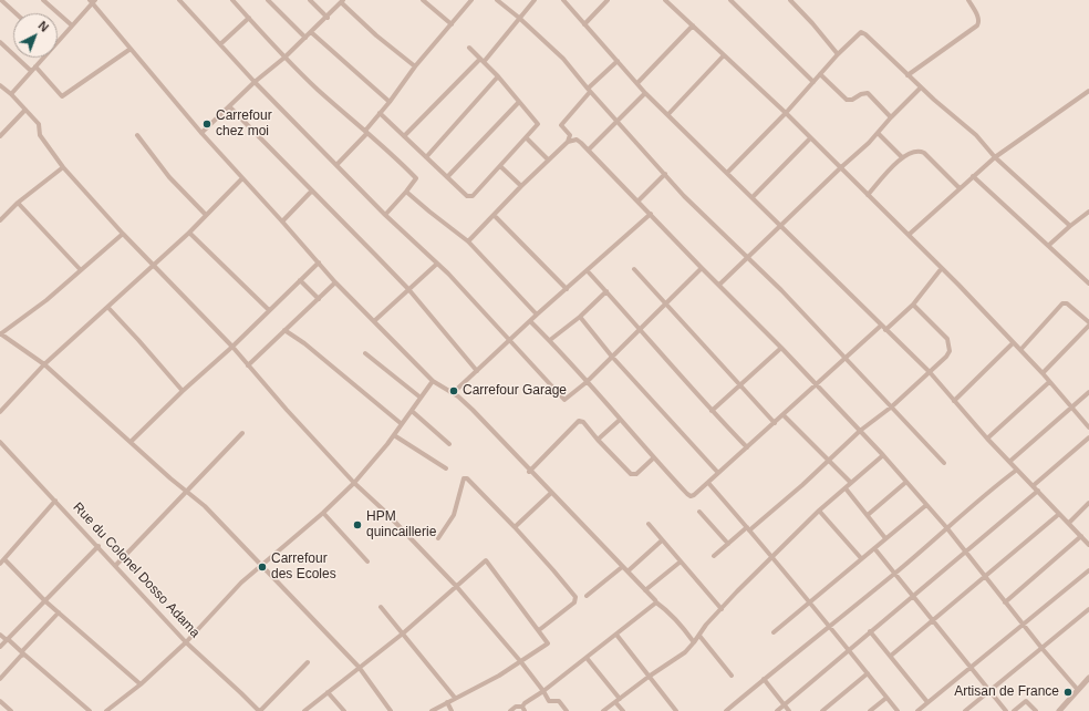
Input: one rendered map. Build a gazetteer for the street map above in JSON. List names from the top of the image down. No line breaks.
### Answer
{"streets":{"street":["Rue du Colonel Dosso Adama"]},"places":["Carrefour chez moi","Carrefour Garage","HPM quincaillerie","Carrefour des Ecoles","Artisan de France"],"north":"top right"}
